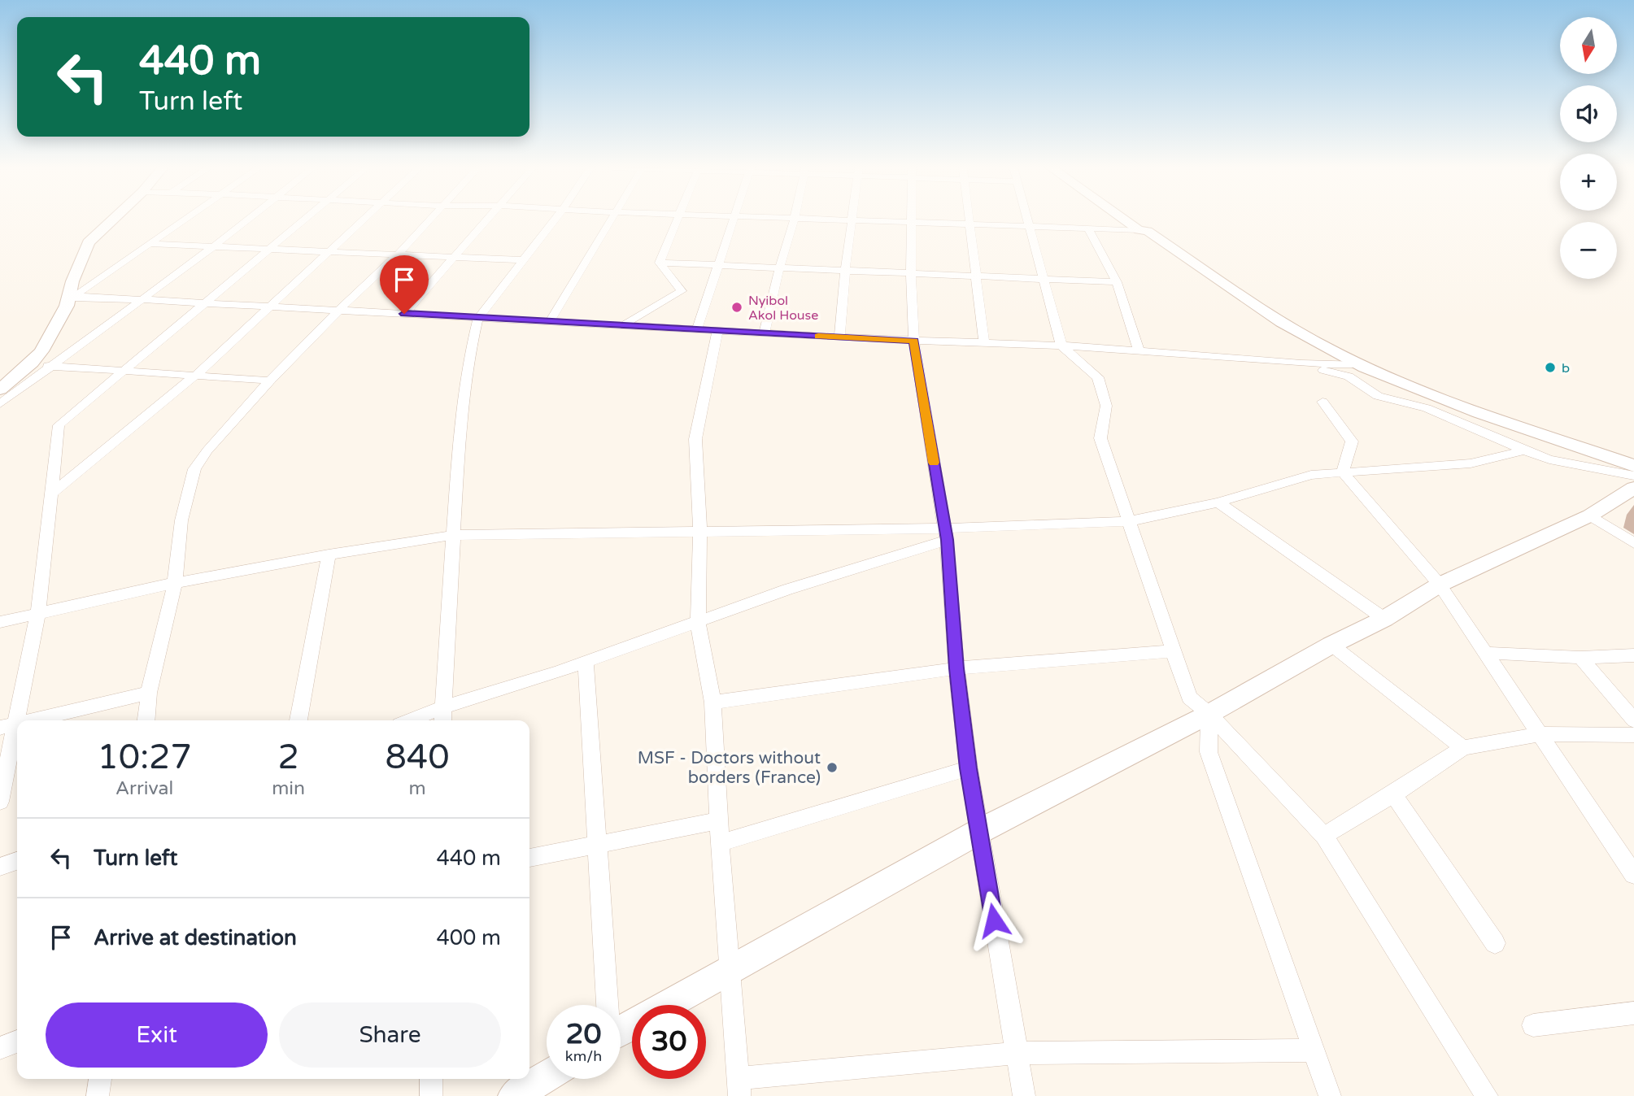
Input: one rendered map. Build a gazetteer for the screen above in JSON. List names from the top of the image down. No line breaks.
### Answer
{"places":["Nyibol Akol House","b","MSF - Doctors without borders (France)"],"north":"bottom","page":{"map_buttons":["+","−"],"turn":["440 m","Turn left"],"eta":["10:27","Arrival","2","min","840","m"],"list":[{"name":"Turn left","value":"440 m"},{"name":"Arrive at destination","value":"400 m"}],"buttons":["Exit","Share"],"speed":"20 km/h","limit":"30"}}
